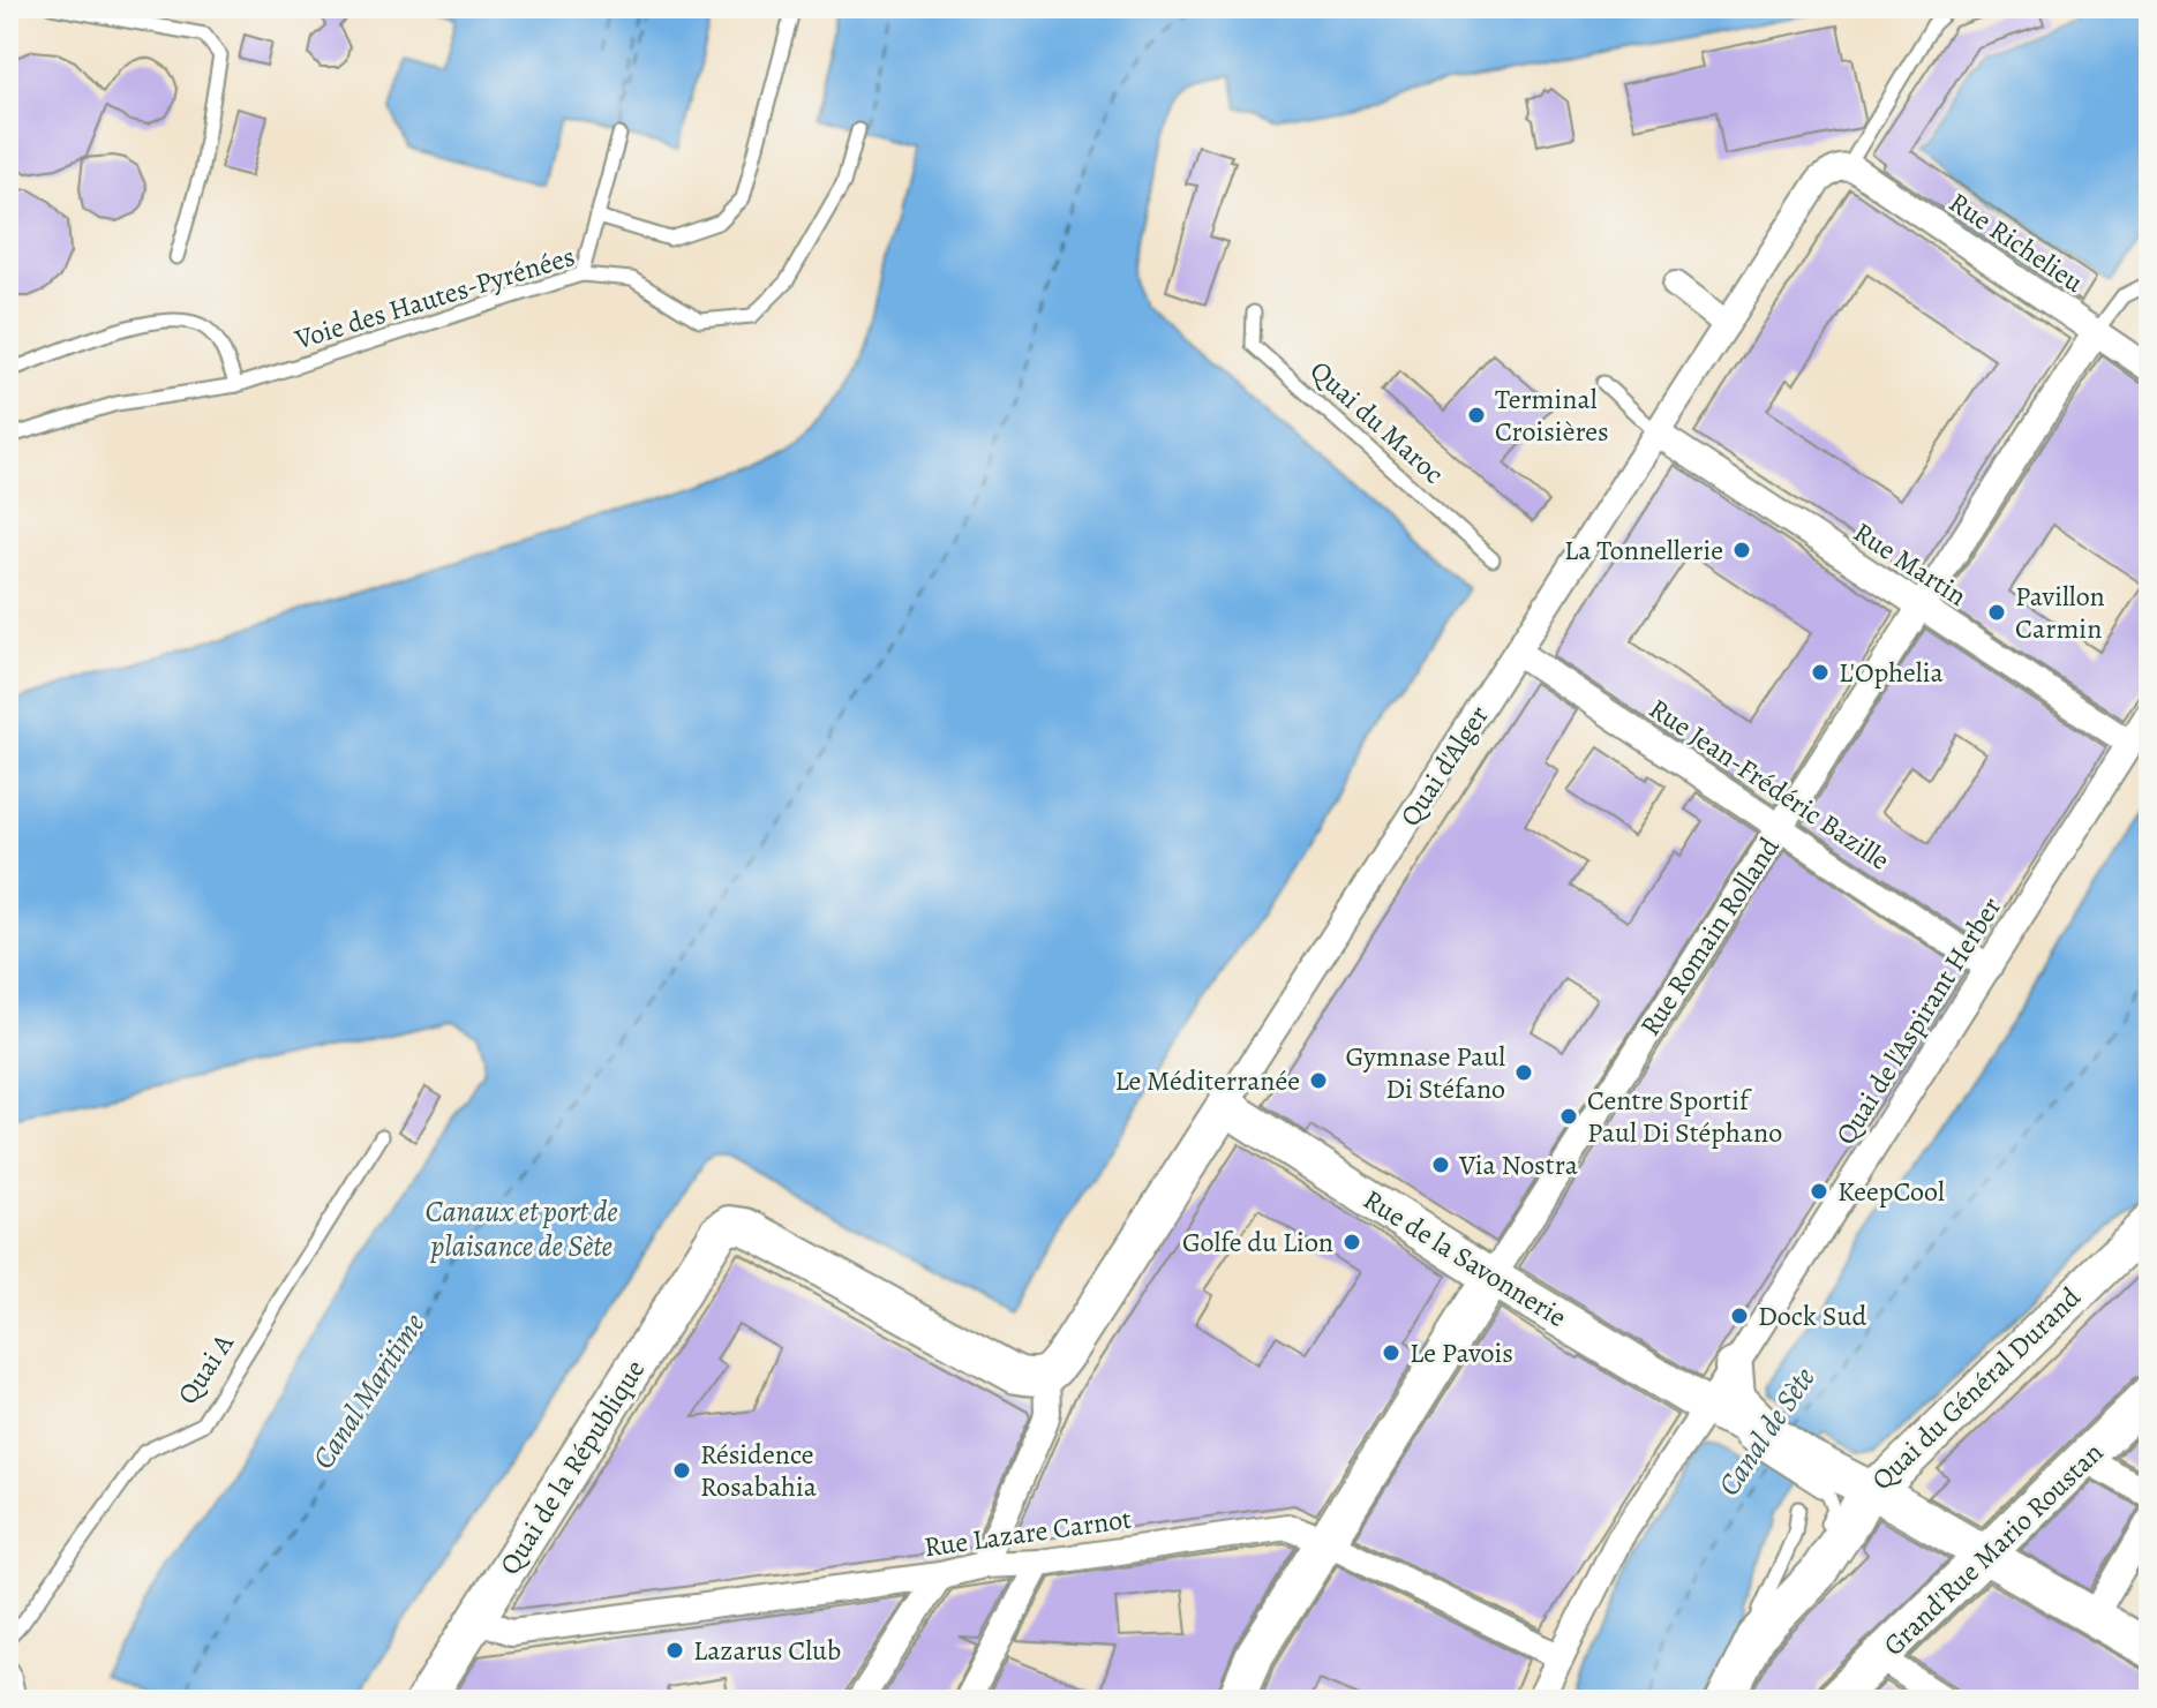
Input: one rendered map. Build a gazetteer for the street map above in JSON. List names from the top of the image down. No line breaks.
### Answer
{"streets":{"main road":["Quai d'Alger","Rue Romain Rolland","Rue de la Savonnerie","Quai du Général Durand","Quai de la République","Grand'Rue Mario Roustan"],"street":["Rue Richelieu","Rue Martin","Rue Jean-Frédéric Bazille","Quai de l'Aspirant Herber","Rue Lazare Carnot"],"lane":["Voie des Hautes-Pyrénées","Quai du Maroc","Quai A"]},"crossings":[["Rue Richelieu","Quai d'Alger"],["Rue Richelieu","Rue Romain Rolland"],["Rue Martin","Quai d'Alger"],["Rue Martin","Rue Romain Rolland"],["Rue Martin","Quai de l'Aspirant Herber"],["Quai d'Alger","Rue Jean-Frédéric Bazille"],["Quai d'Alger","Rue de la Savonnerie"],["Quai d'Alger","Quai de la République"],["Rue Jean-Frédéric Bazille","Rue Romain Rolland"],["Rue Jean-Frédéric Bazille","Quai de l'Aspirant Herber"],["Rue Romain Rolland","Rue de la Savonnerie"],["Rue Romain Rolland","Rue Lazare Carnot"],["Quai de l'Aspirant Herber","Rue de la Savonnerie"],["Quai de l'Aspirant Herber","Rue Lazare Carnot"],["Quai de la République","Rue Lazare Carnot"]],"water":["Canaux et port de plaisance de Sète","Canal Maritime","Canal de Sète"],"places":["Terminal Croisières","La Tonnellerie","Pavillon Carmin","L'Ophelia","Gymnase Paul Di Stéfano","Le Méditerranée","Centre Sportif Paul Di Stéphano","Via Nostra","KeepCool","Golfe du Lion","Dock Sud","Le Pavois","Résidence Rosabahia","Lazarus Club"]}
